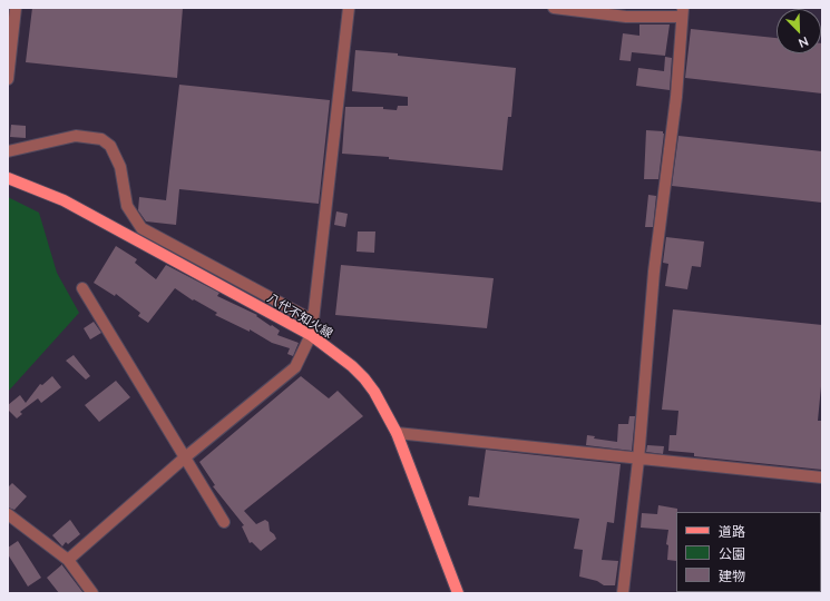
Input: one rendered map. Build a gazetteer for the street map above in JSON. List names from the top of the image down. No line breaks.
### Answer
{"streets":{"main road":["八代不知火線"]},"legend":["道路","公園","建物"],"north":"bottom right"}
